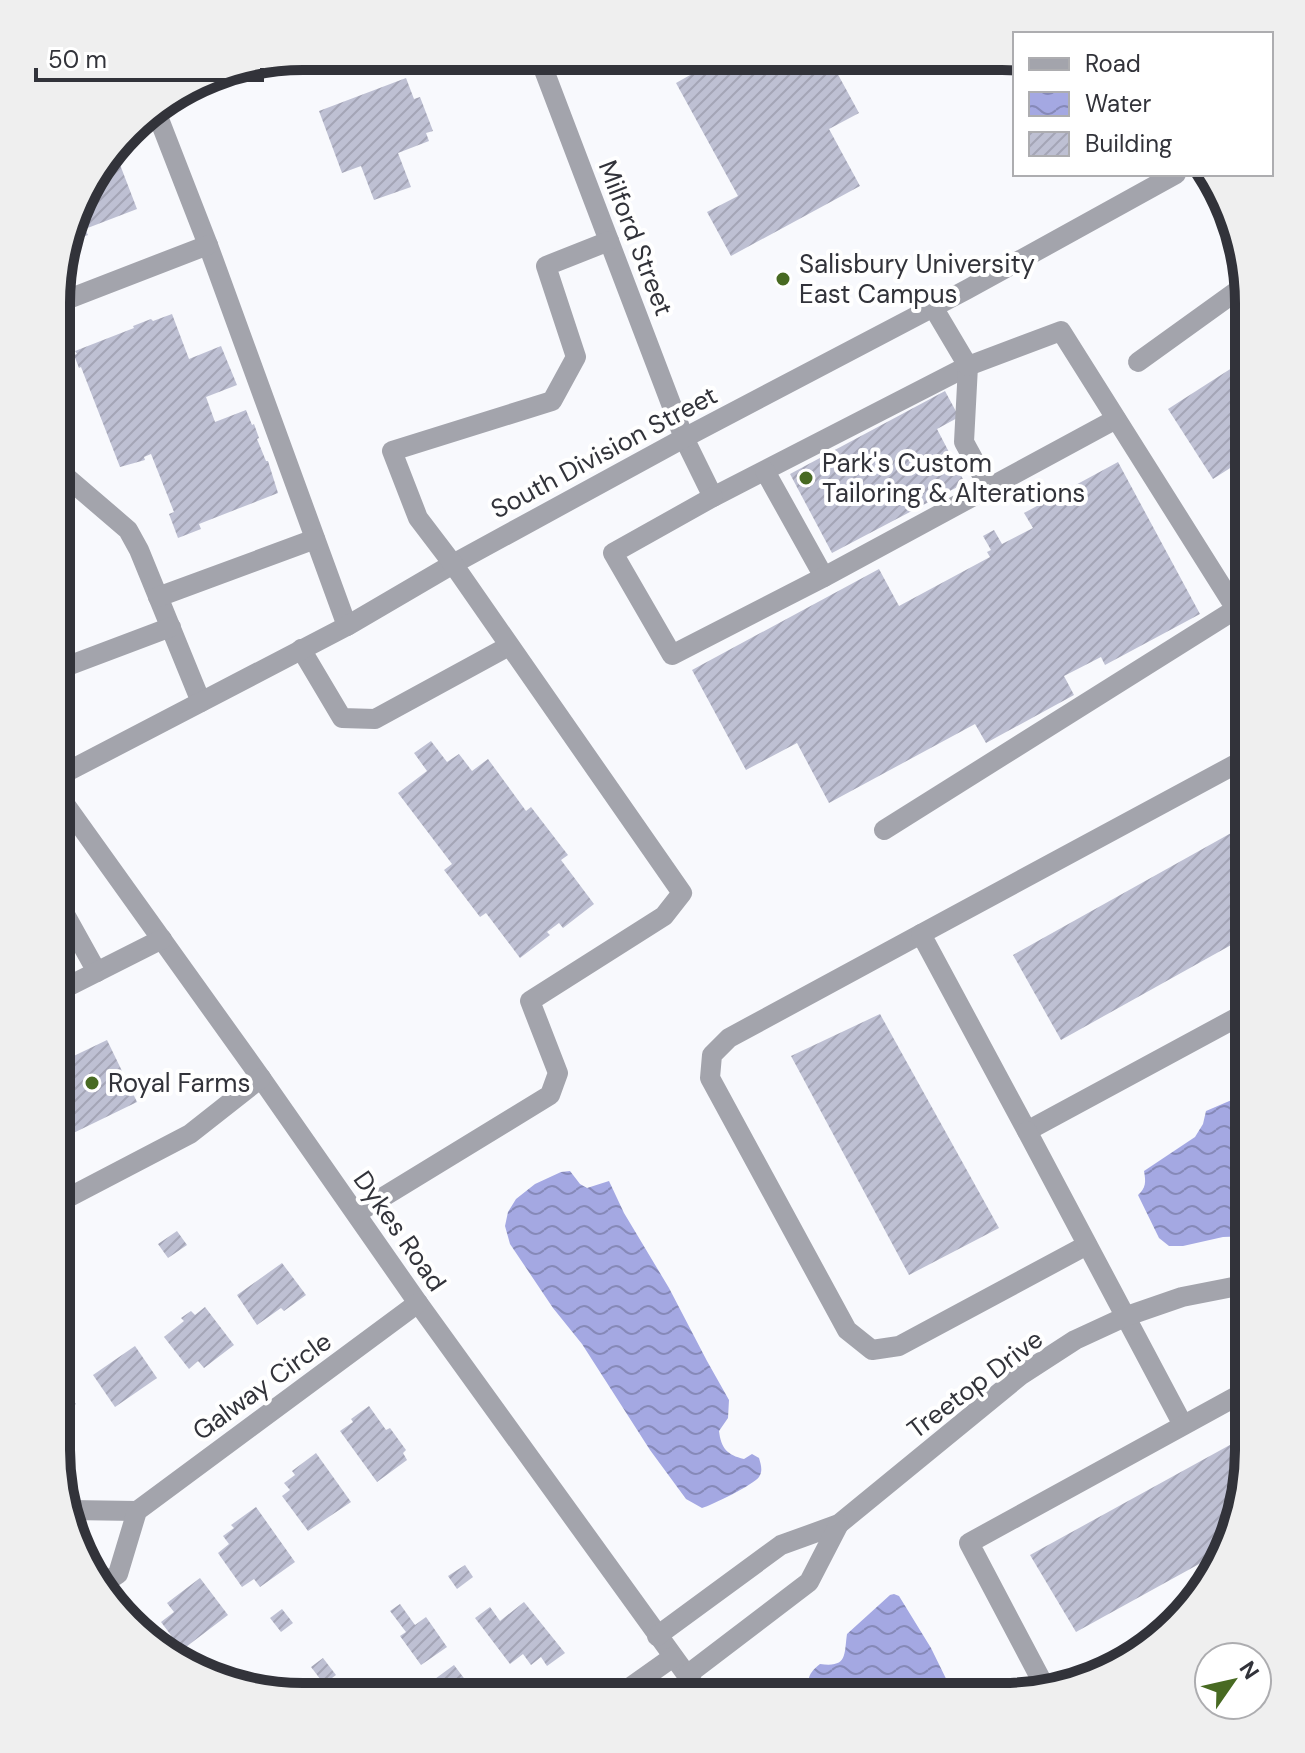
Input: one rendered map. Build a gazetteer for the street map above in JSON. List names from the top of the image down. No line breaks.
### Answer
{"streets":{"street":["Milford Street","South Division Street","Dykes Road","Treetop Drive","Galway Circle"]},"crossings":[["Milford Street","South Division Street"],["Dykes Road","Treetop Drive"],["Dykes Road","Galway Circle"]],"places":["Salisbury University East Campus","Park's Custom Tailoring & Alterations","Royal Farms"],"legend":["Road","Water","Building"],"scale_bar":"50 m","north":"top right"}
